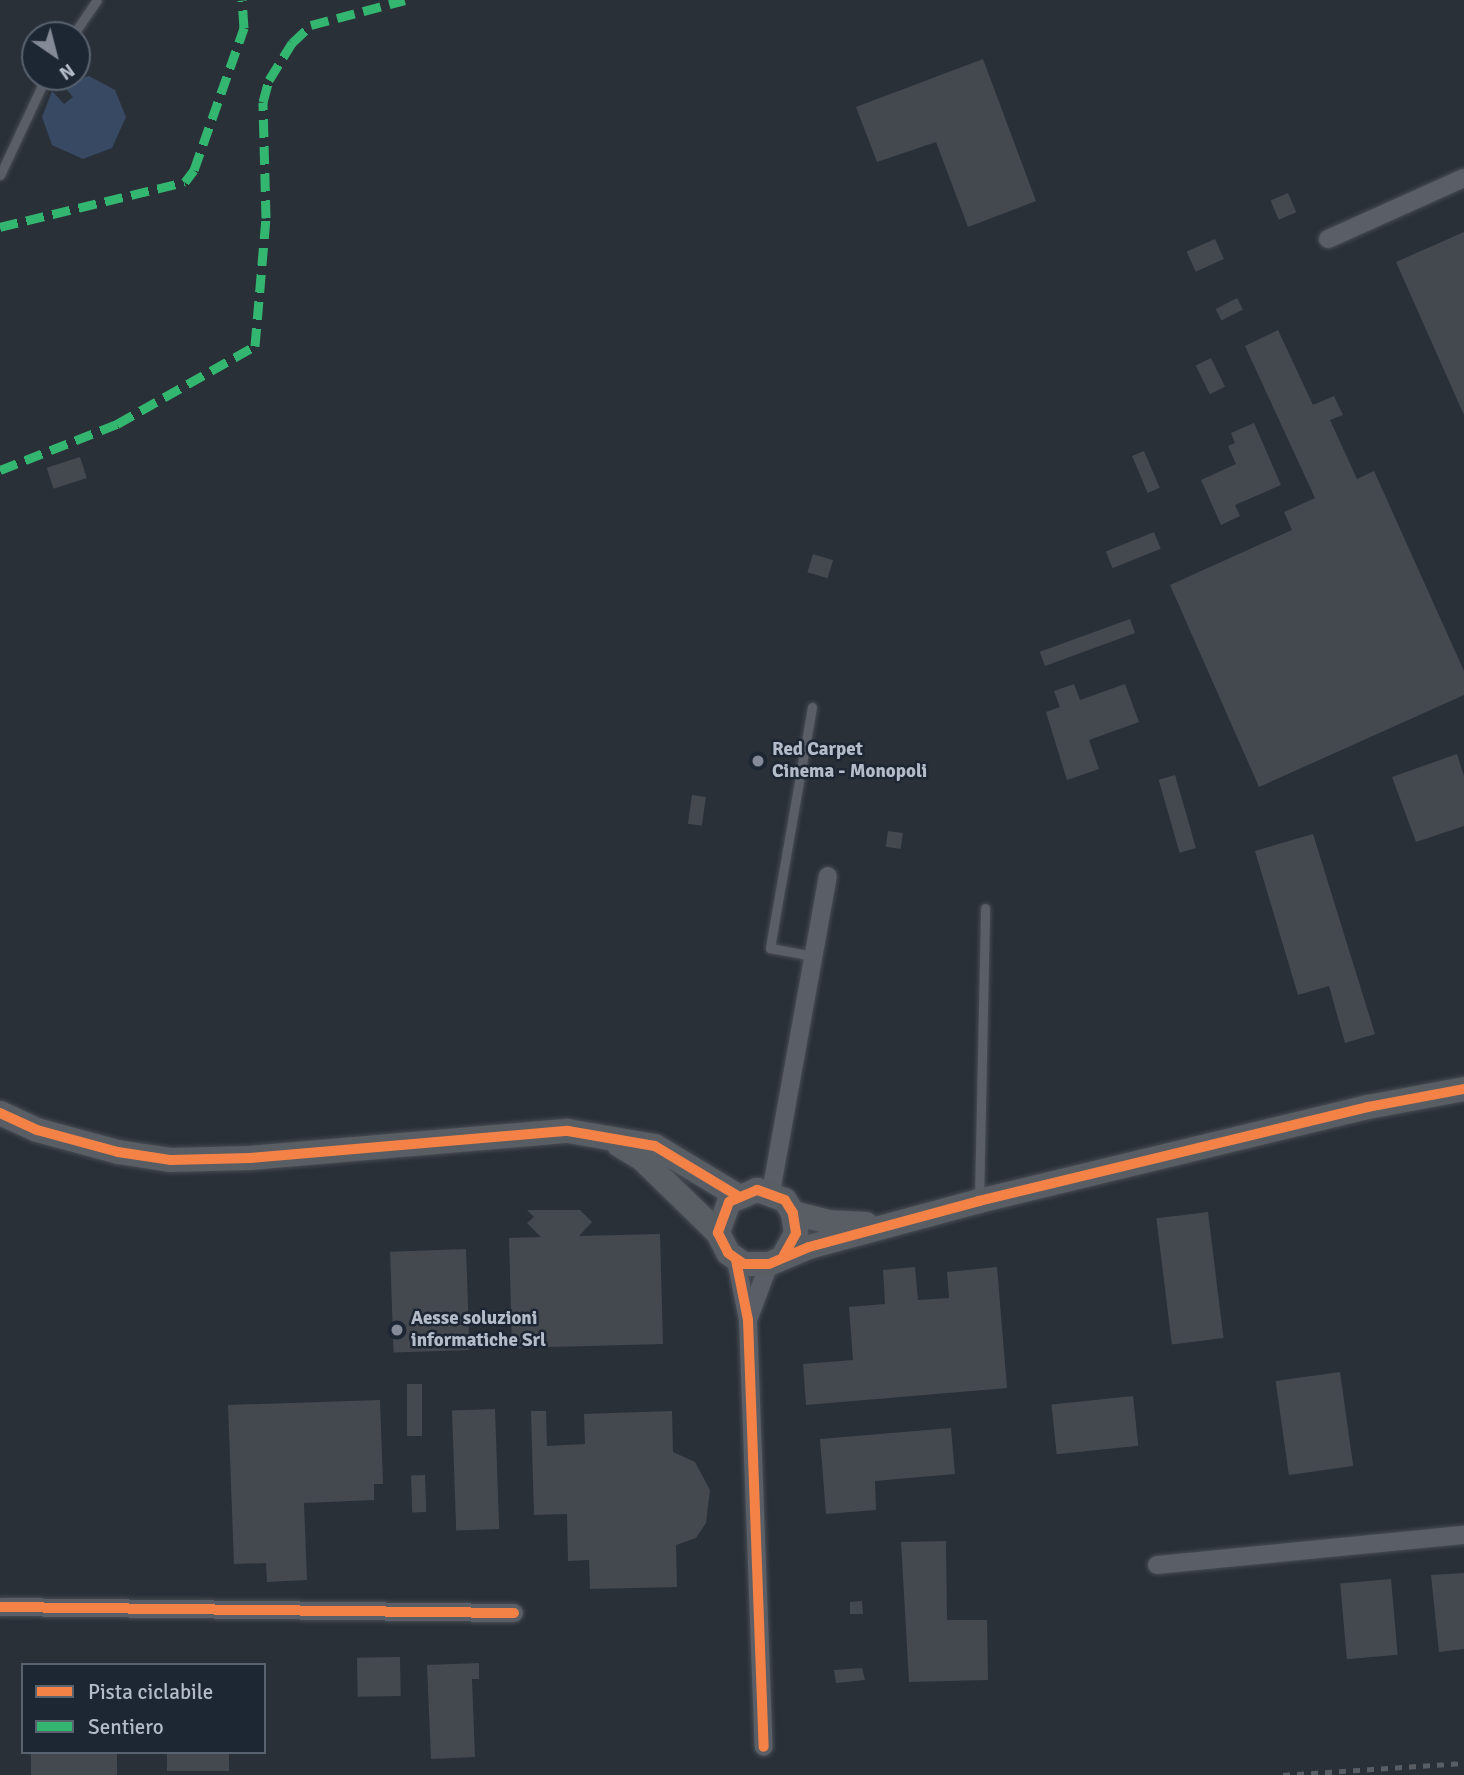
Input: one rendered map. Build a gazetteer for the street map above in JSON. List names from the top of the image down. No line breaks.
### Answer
{"places":["Red Carpet Cinema - Monopoli","Aesse soluzioni informatiche Srl"],"legend":["Pista ciclabile","Sentiero"],"north":"bottom right"}
